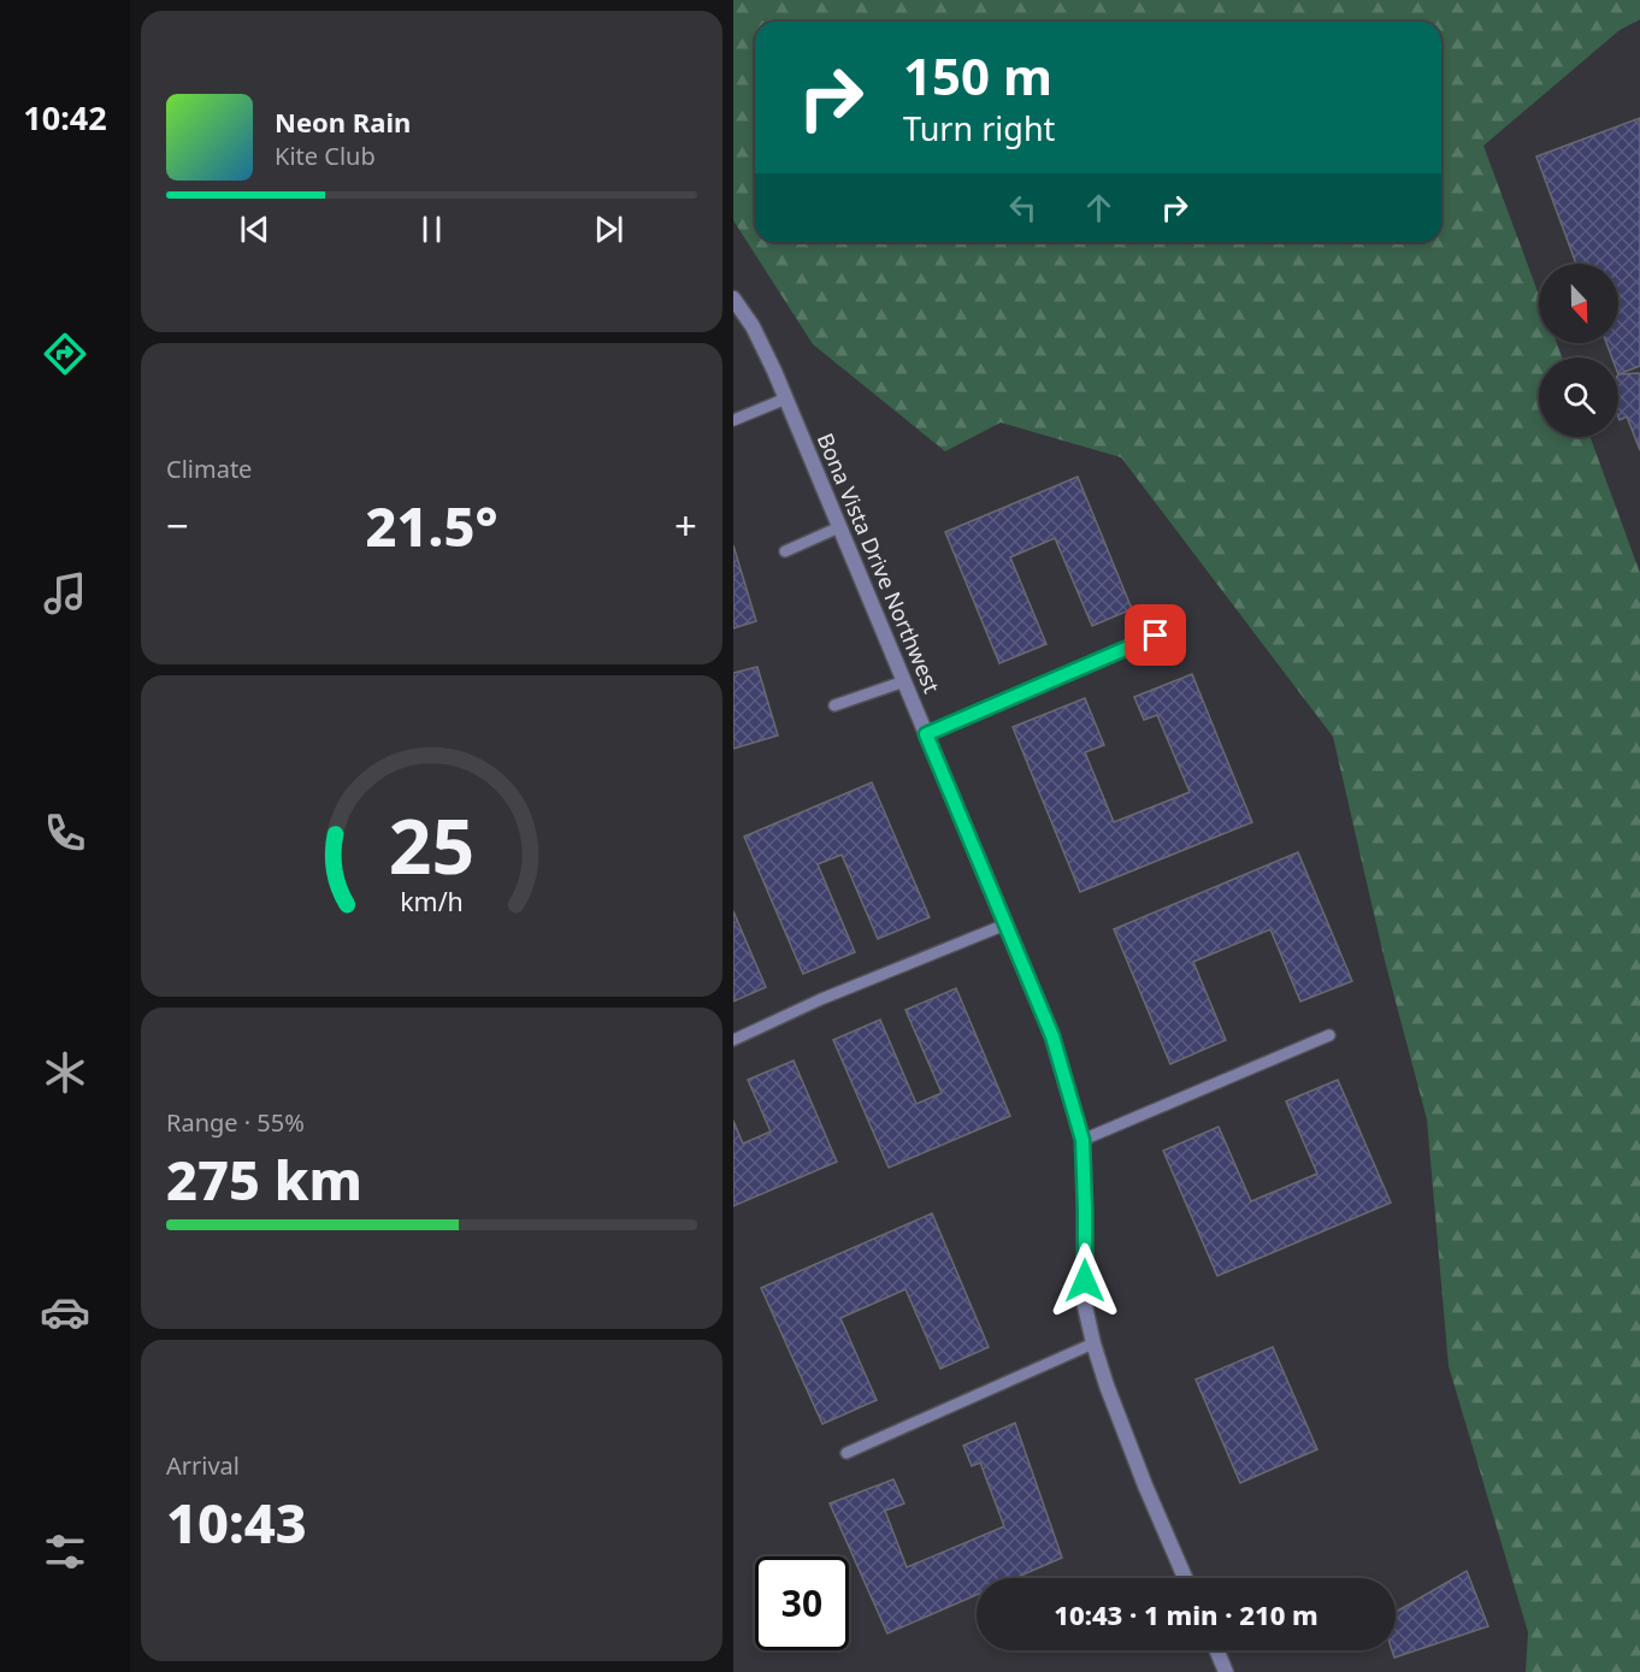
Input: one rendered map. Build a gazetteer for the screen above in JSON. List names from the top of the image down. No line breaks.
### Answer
{"streets":{"street":["Bona Vista Drive Northwest"]},"north":"bottom","page":{"tabs":"10:42","turn":["150 m","Turn right"],"song":["Neon Rain","Kite Club"],"tile":["Climate",["Range · 55%","275 km"],["Arrival","10:43"]],"heat":["−","21.5°","+"],"limit":"30","trip":"10:43 · 1 min · 210 m","gauge":["25","km/h"]}}
